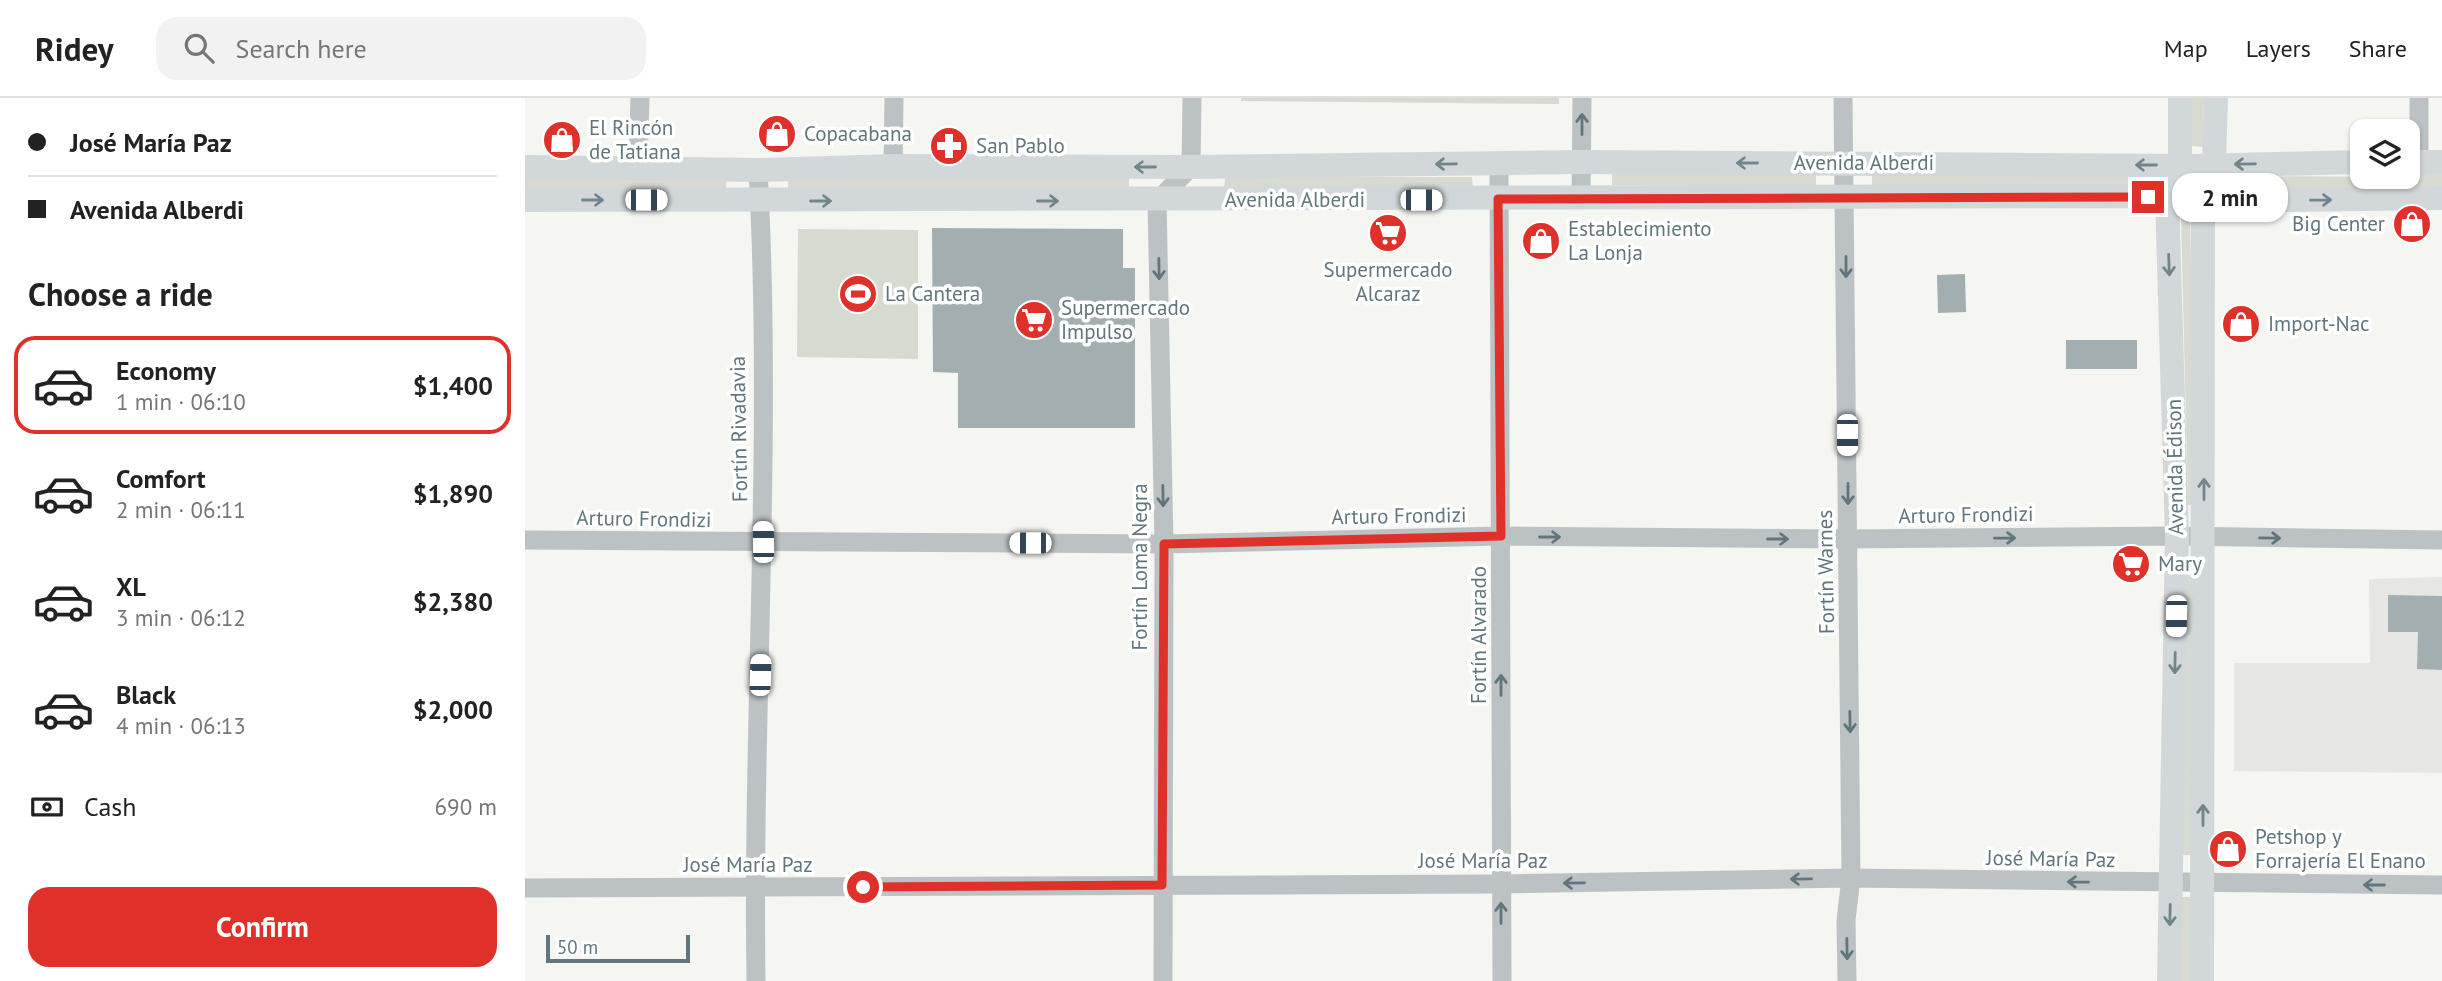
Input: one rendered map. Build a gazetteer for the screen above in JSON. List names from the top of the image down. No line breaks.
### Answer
{"streets":{"main road":["Avenida Alberdi","Avenida Édison"],"street":["Fortín Rivadavia","Arturo Frondizi","Fortín Loma Negra","Fortín Warnes","Fortín Alvarado","José María Paz"]},"crossings":[["Avenida Alberdi","Fortín Rivadavia"],["Avenida Alberdi","Avenida Édison"],["Avenida Alberdi","Fortín Loma Negra"],["Avenida Alberdi","Fortín Warnes"],["Avenida Alberdi","Fortín Alvarado"],["Fortín Rivadavia","Arturo Frondizi"],["Fortín Rivadavia","José María Paz"],["Avenida Édison","Arturo Frondizi"],["Avenida Édison","José María Paz"],["Arturo Frondizi","Fortín Loma Negra"],["Arturo Frondizi","Fortín Warnes"],["Arturo Frondizi","Fortín Alvarado"],["Fortín Loma Negra","José María Paz"],["Fortín Warnes","José María Paz"],["Fortín Alvarado","José María Paz"]],"one_way":["Arturo Frondizi","Fortín Loma Negra","Fortín Warnes","Fortín Alvarado","José María Paz"],"places":{"shop":["Copacabana","El Rincón de Tatiana","Big Center","Establecimiento La Lonja","Import-Nac","Petshop y Forrajería El Enano"],"pharmacy":["San Pablo"],"supermarket":["Supermercado Alcaraz","Supermercado Impulso","Mary"],"sports":["La Cantera"]},"scale_bar":"50 m","page":{"header":"Ridey","search":"Search here","nav":["Map","Layers","Share"],"banner":["José María Paz","Avenida Alberdi"],"bubble":"2 min","heading":"Choose a ride","list":[{"name":"Economy","note":"1 min · 06:10","value":"$1,400"},{"name":"Comfort","note":"2 min · 06:11","value":"$1,890"},{"name":"XL","note":"3 min · 06:12","value":"$2,380"},{"name":"Black","note":"4 min · 06:13","value":"$2,000"}],"pay":["Cash","690 m"],"buttons":"Confirm","scale":"50 m"}}
